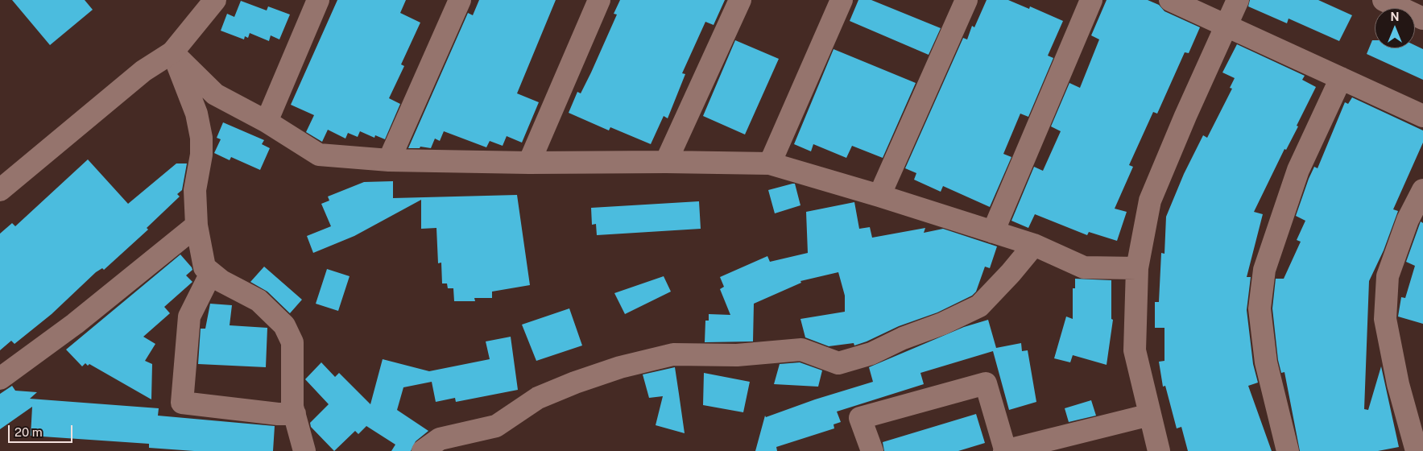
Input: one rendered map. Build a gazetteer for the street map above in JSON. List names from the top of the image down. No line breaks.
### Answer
{"scale_bar":"20 m","north":"top"}
